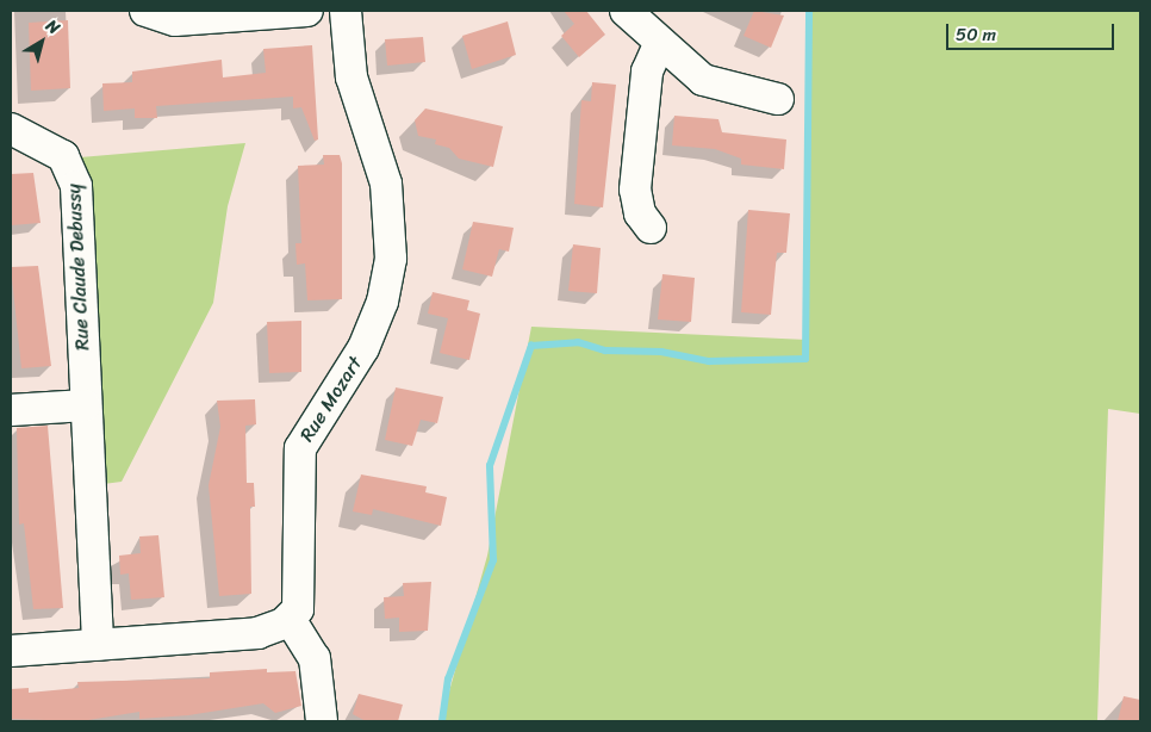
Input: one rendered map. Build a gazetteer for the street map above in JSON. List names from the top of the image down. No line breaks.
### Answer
{"streets":{"street":["Rue Claude Debussy","Rue Mozart"]},"scale_bar":"50 m","north":"top right"}
